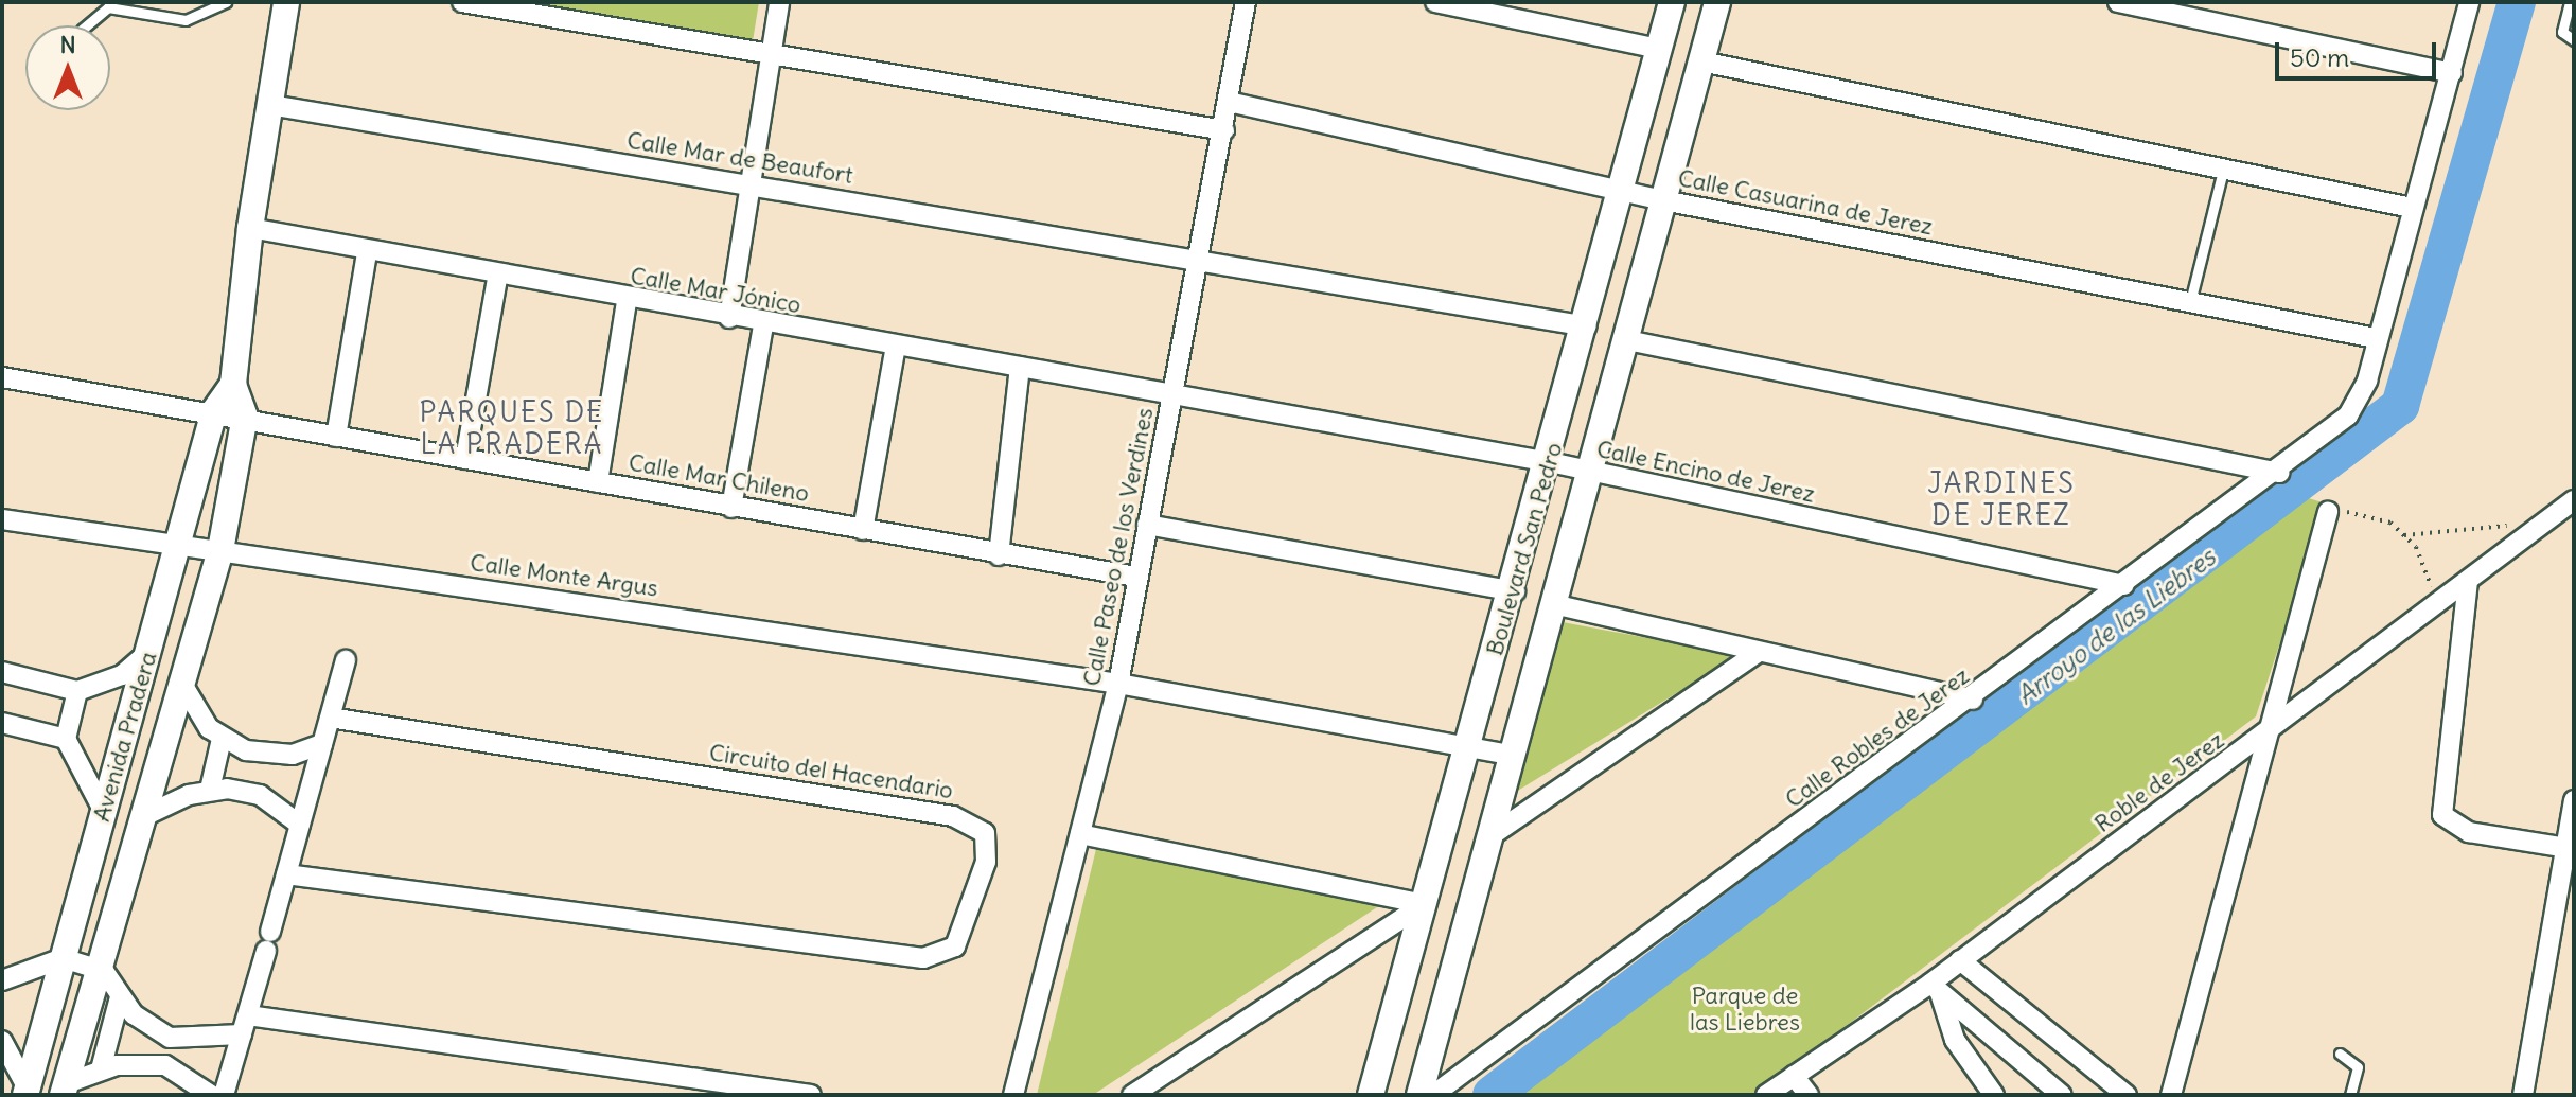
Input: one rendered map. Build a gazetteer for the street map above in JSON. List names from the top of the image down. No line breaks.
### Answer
{"streets":{"street":["Calle Mar de Beaufort","Calle Casuarina de Jerez","Calle Mar Jónico","Calle Encino de Jerez","Calle Mar Chileno","Calle Paseo de los Verdines","Boulevard San Pedro","Calle Monte Argus","Avenida Pradera","Calle Robles de Jerez","Circuito del Hacendario","Roble de Jerez"]},"crossings":[["Calle Mar de Beaufort","Calle Paseo de los Verdines"],["Calle Mar de Beaufort","Boulevard San Pedro"],["Calle Mar de Beaufort","Avenida Pradera"],["Calle Casuarina de Jerez","Calle Paseo de los Verdines"],["Calle Casuarina de Jerez","Boulevard San Pedro"],["Calle Casuarina de Jerez","Calle Robles de Jerez"],["Calle Mar Jónico","Calle Encino de Jerez"],["Calle Mar Jónico","Calle Paseo de los Verdines"],["Calle Mar Jónico","Avenida Pradera"],["Calle Encino de Jerez","Calle Paseo de los Verdines"],["Calle Encino de Jerez","Boulevard San Pedro"],["Calle Encino de Jerez","Calle Robles de Jerez"],["Calle Mar Chileno","Calle Paseo de los Verdines"],["Calle Mar Chileno","Avenida Pradera"],["Calle Paseo de los Verdines","Calle Monte Argus"],["Boulevard San Pedro","Calle Monte Argus"],["Calle Monte Argus","Avenida Pradera"]],"districts":["PARQUES DE LA PRADERA","JARDINES DE JEREZ"],"water":["Arroyo de las Liebres"],"parks":["Parque de las Liebres"],"scale_bar":"50 m","north":"top"}
